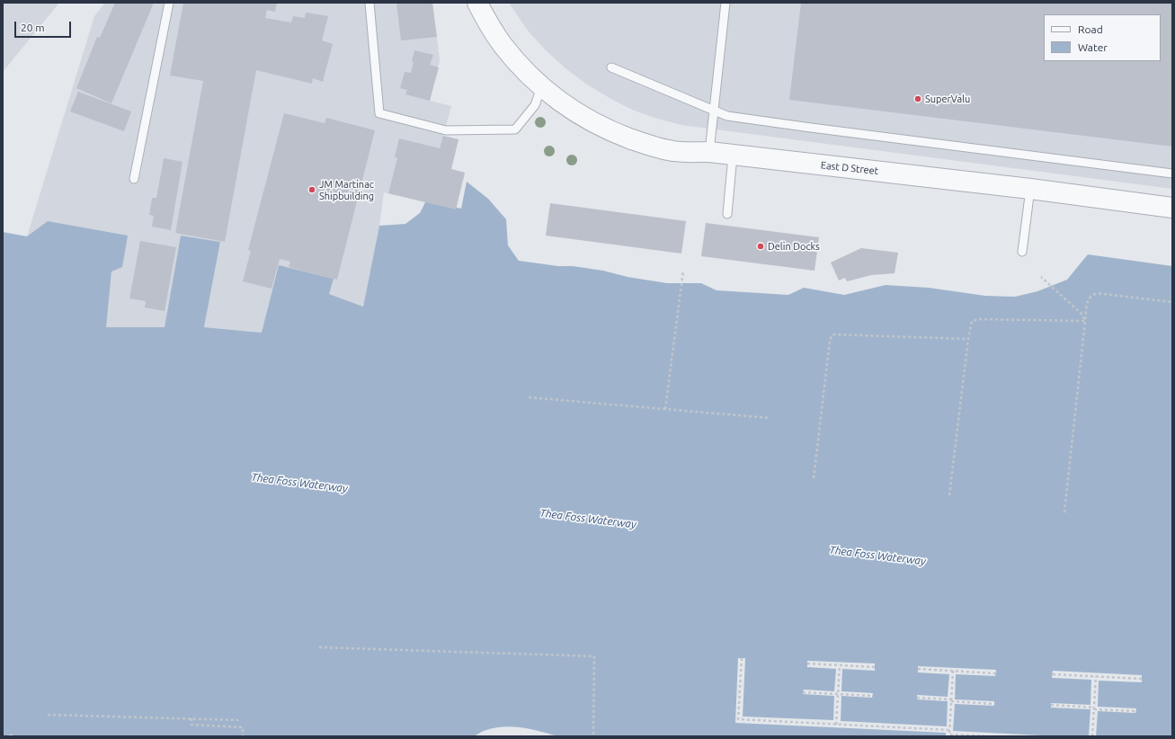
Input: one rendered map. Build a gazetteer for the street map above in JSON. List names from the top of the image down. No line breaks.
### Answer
{"streets":{"street":["East D Street"]},"water":["Thea Foss Waterway"],"places":["SuperValu","JM Martinac Shipbuilding","Delin Docks"],"legend":["Road","Water"],"scale_bar":"20 m"}
